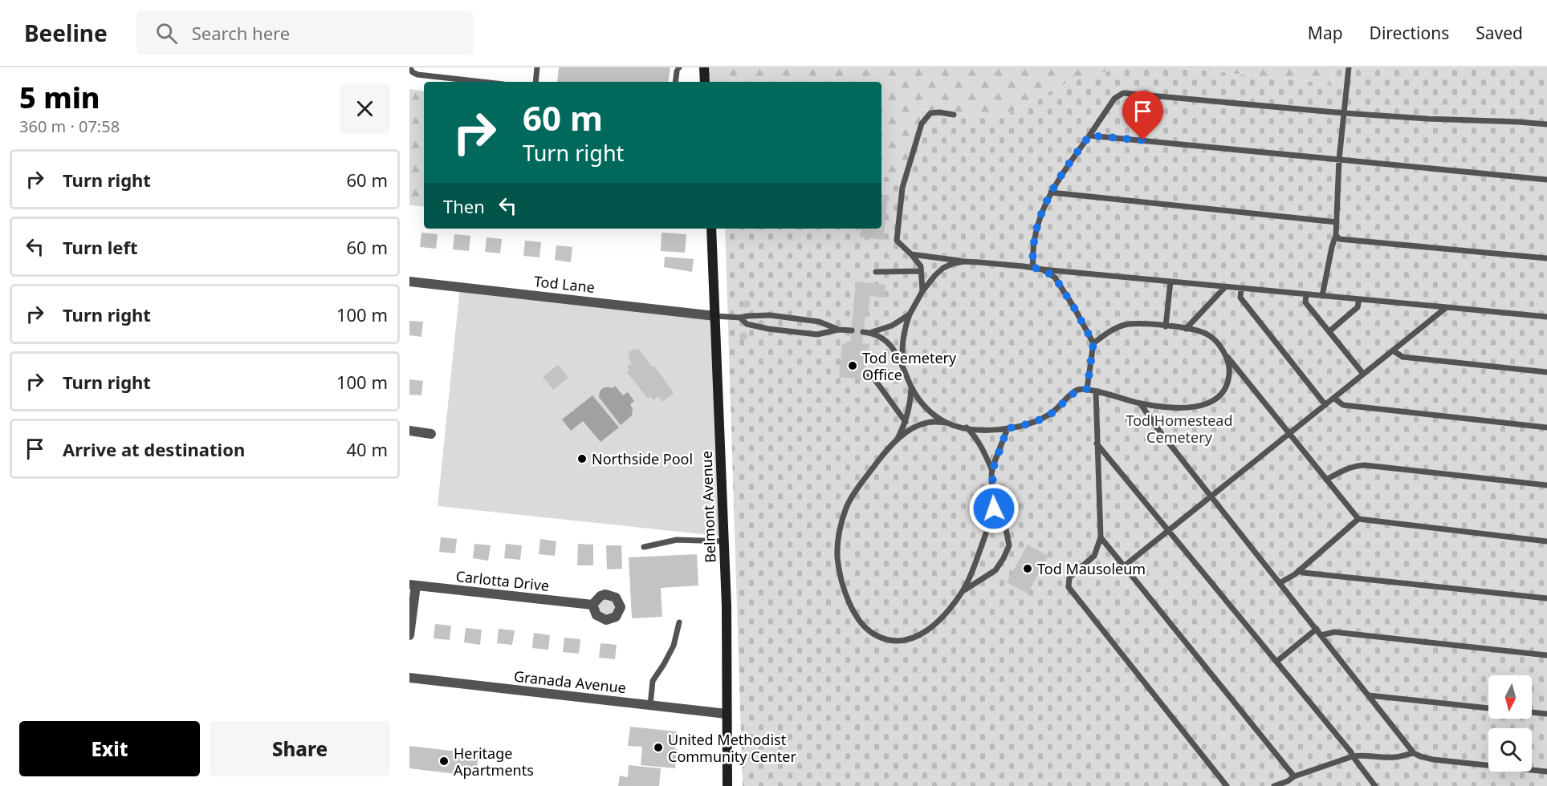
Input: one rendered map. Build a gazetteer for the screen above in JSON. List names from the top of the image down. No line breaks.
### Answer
{"streets":{"main road":["Belmont Avenue"],"street":["Tod Lane","Carlotta Drive","Granada Avenue"]},"crossings":[["Tod Lane","Belmont Avenue"],["Belmont Avenue","Granada Avenue"]],"parks":["Tod Homestead Cemetery"],"places":["Tod Cemetery Office","Northside Pool","Tod Mausoleum","United Methodist Community Center","Heritage Apartments"],"north":"bottom","page":{"header":"Beeline","search":"Search here","nav":["Map","Directions","Saved"],"heading":["5 min","360 m · 07:58"],"turn":["60 m","Turn right"],"list":[{"name":"Turn right","value":"60 m"},{"name":"Turn left","value":"60 m"},{"name":"Turn right","value":"100 m"},{"name":"Turn right","value":"100 m"},{"name":"Arrive at destination","value":"40 m"}],"then":"Then","buttons":["Exit","Share"]}}
